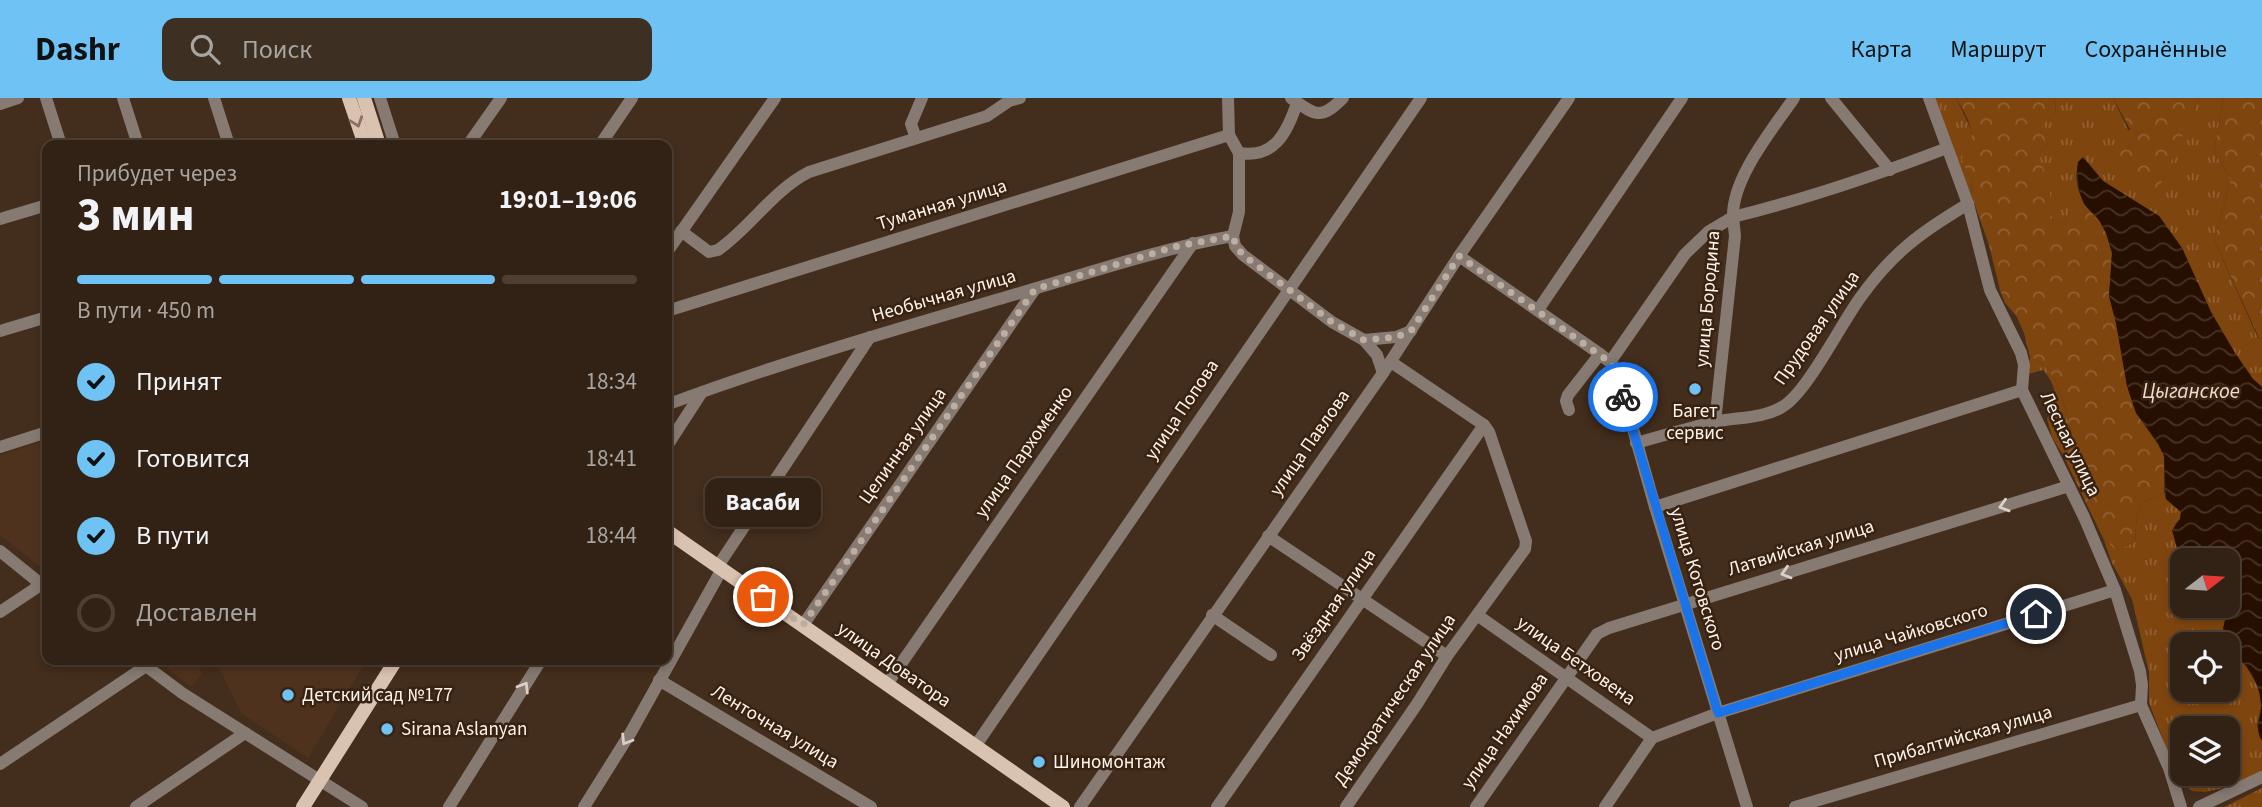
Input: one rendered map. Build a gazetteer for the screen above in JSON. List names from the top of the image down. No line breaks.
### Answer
{"streets":{"main road":["улица Доватора"],"street":["Туманная улица","Необычная улица","улица Бородина","Прудовая улица","улица Попова","улица Павлова","Лесная улица","Целинная улица","улица Пархоменко","Латвийская улица","улица Котовского","Звёздная улица","улица Чайковского","улица Бетховена","Демократическая улица","Ленточная улица","улица Нахимова","Прибалтийская улица"]},"crossings":[["Необычная улица","Целинная улица"],["Необычная улица","улица Пархоменко"],["улица Бородина","Прудовая улица"],["улица Бородина","Лесная улица"],["Прудовая улица","Лесная улица"],["Прудовая улица","улица Котовского"],["улица Попова","улица Доватора"],["Лесная улица","Латвийская улица"],["Лесная улица","улица Чайковского"],["Лесная улица","Прибалтийская улица"],["Целинная улица","улица Доватора"],["улица Пархоменко","улица Доватора"],["Латвийская улица","улица Котовского"],["Латвийская улица","улица Бетховена"],["Латвийская улица","улица Нахимова"],["улица Котовского","улица Чайковского"],["Звёздная улица","Демократическая улица"],["улица Чайковского","улица Бетховена"],["улица Бетховена","Демократическая улица"],["улица Бетховена","улица Нахимова"]],"water":["Цыганское"],"places":["Багет сервис","Васаби","Детский сад №177","Sirana Aslanyan","Шиномонтаж"],"north":"right","page":{"header":"Dashr","search":"Поиск","nav":["Карта","Маршрут","Сохранённые"],"heading":["3 мин","Прибудет через","19:01–19:06"],"bar":"В пути · 450 m","list":[["Принят","18:34"],["Готовится","18:41"],["В пути","18:44"],"Доставлен"],"bubble":"Васаби"}}
